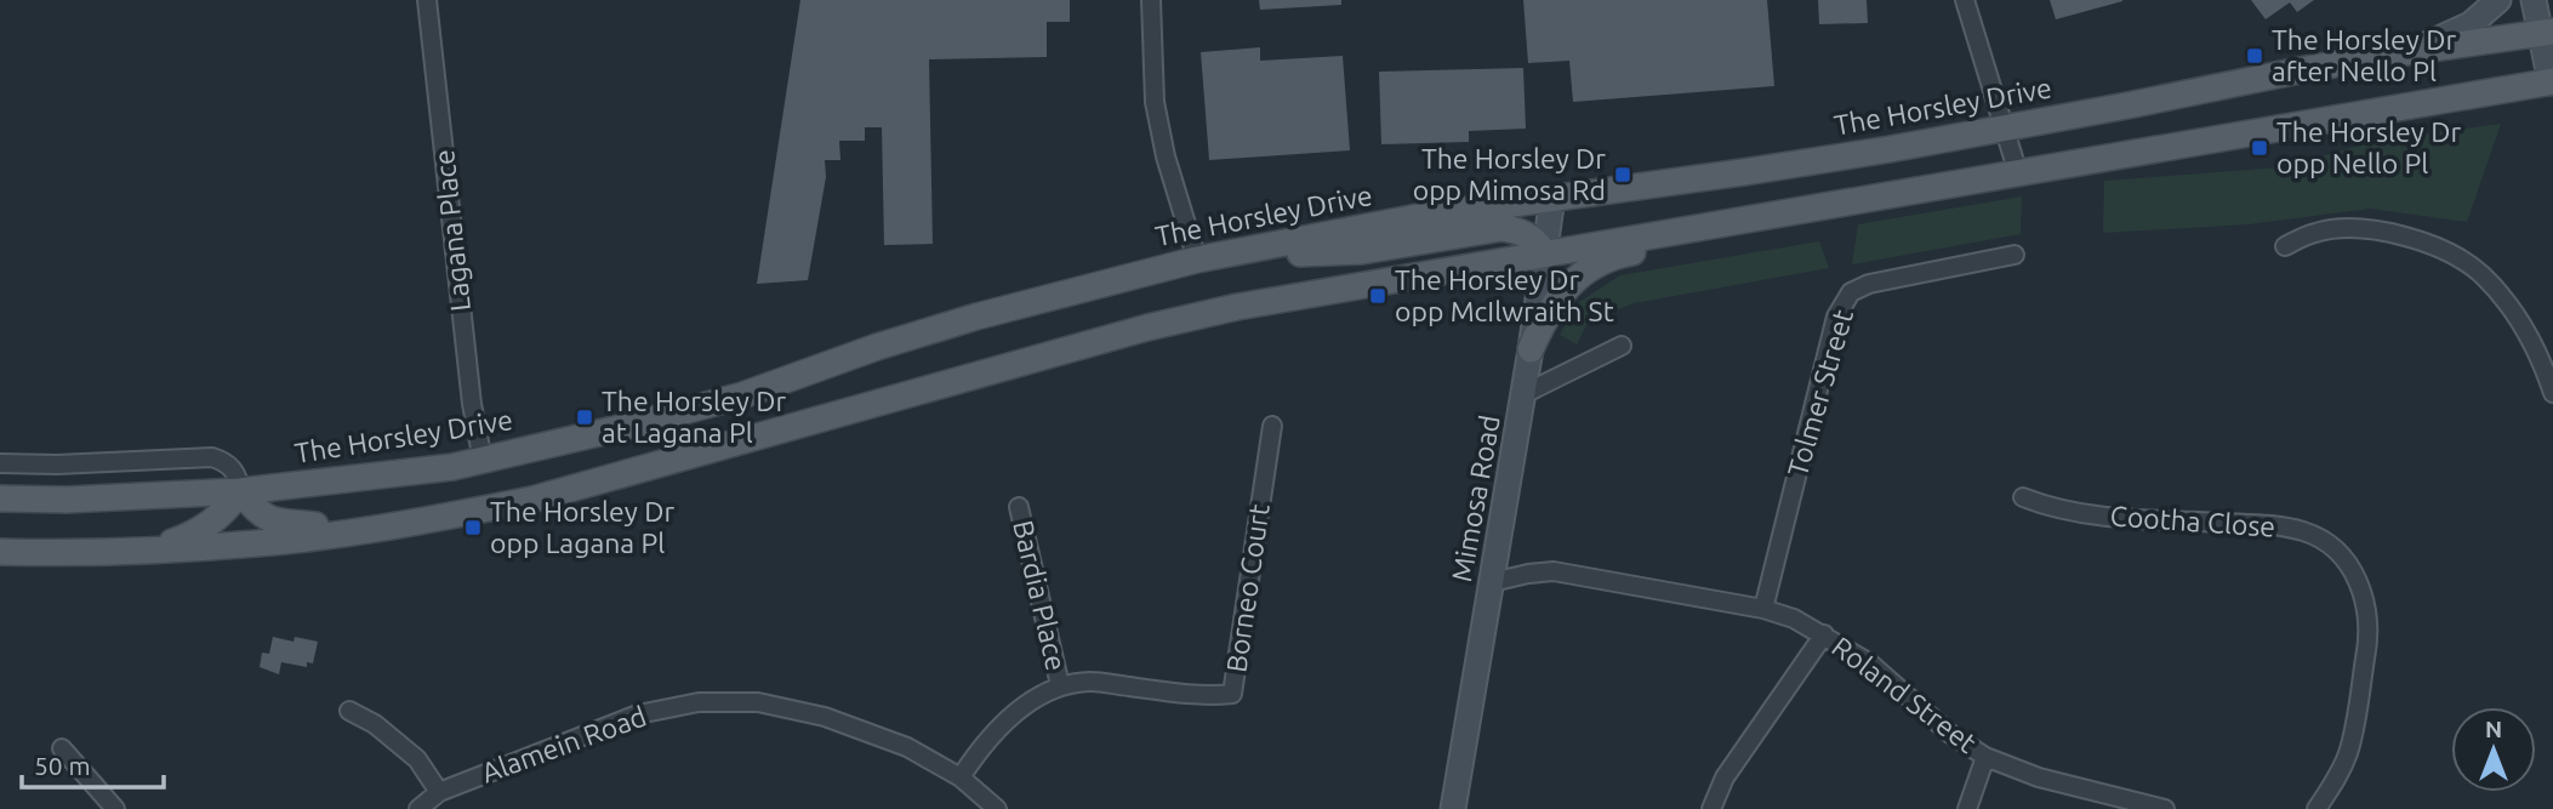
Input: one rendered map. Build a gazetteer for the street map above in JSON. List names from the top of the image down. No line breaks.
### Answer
{"streets":{"main road":["The Horsley Drive","Mimosa Road"],"street":["Lagana Place","Tolmer Street","Cootha Close","Borneo Court","Bardia Place","Roland Street","Alamein Road"]},"crossings":[["The Horsley Drive","Lagana Place"],["The Horsley Drive","Mimosa Road"],["Tolmer Street","Roland Street"],["Mimosa Road","Roland Street"],["Borneo Court","Bardia Place"],["Borneo Court","Alamein Road"]],"places":{"transit":["The Horsley Dr after Nello Pl","The Horsley Dr opp Nello Pl","The Horsley Dr opp Mimosa Rd","The Horsley Dr opp McIlwraith St","The Horsley Dr at Lagana Pl","The Horsley Dr opp Lagana Pl"]},"scale_bar":"50 m","north":"top"}
